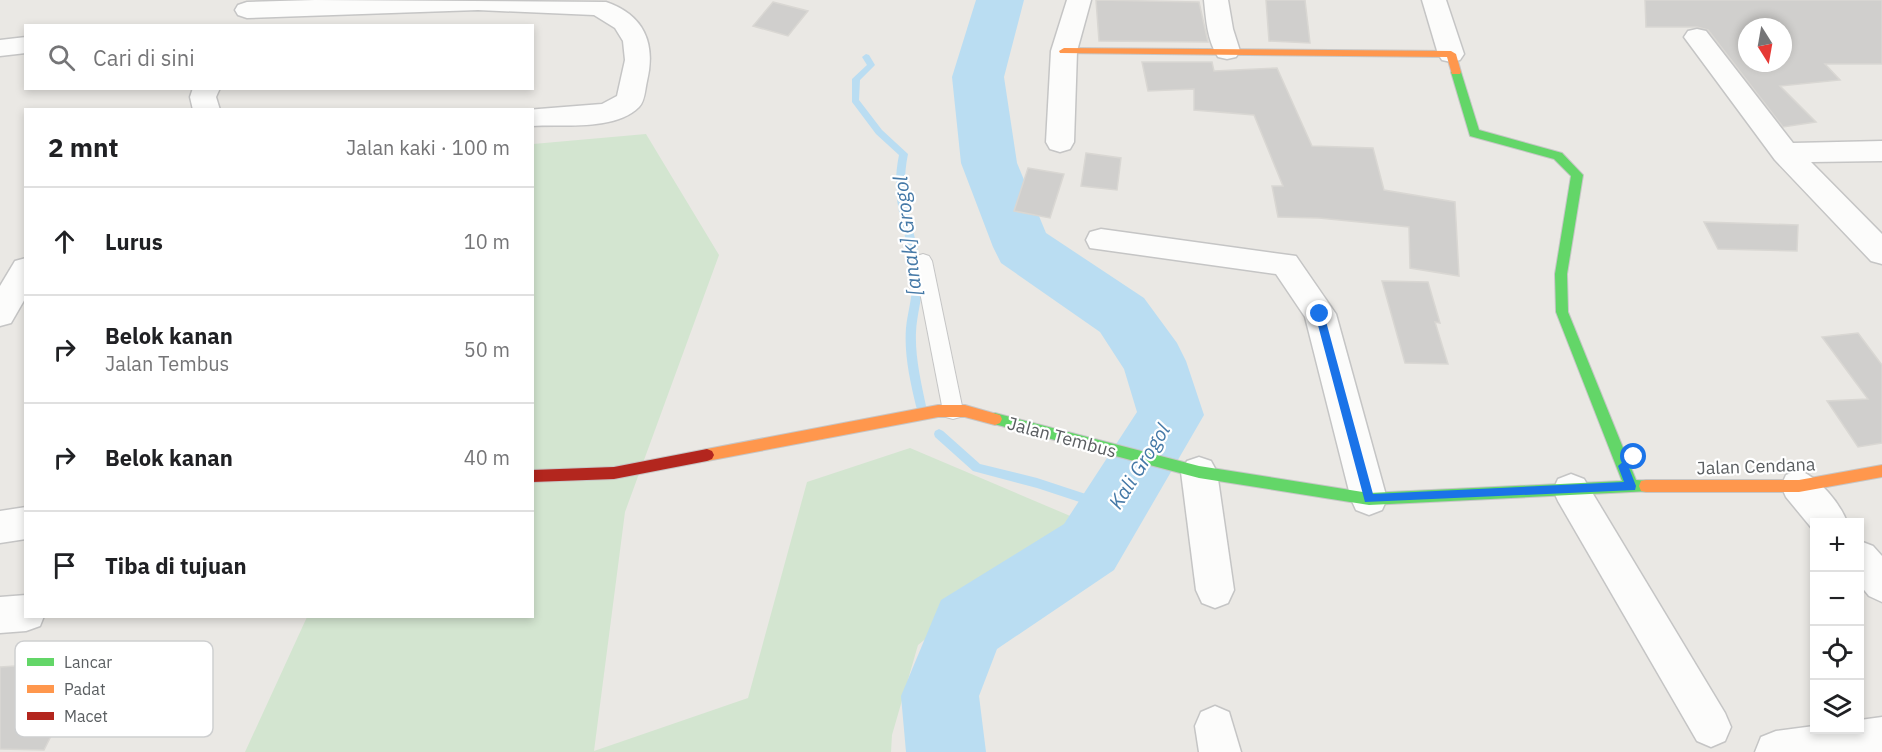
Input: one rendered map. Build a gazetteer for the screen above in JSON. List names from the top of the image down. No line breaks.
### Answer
{"streets":{"street":["Jalan Tembus","Jalan Cendana"]},"crossings":[["Jalan Tembus","Jalan Cendana"]],"water":["[anak] Grogol","Kali Grogol"],"legend":["Lancar","Padat","Macet"],"north":"bottom","page":{"search":"Cari di sini","heading":["2 mnt","Jalan kaki · 100 m"],"list":[["Lurus","10 m"],["Belok kanan","Jalan Tembus","50 m"],["Belok kanan","40 m"],"Tiba di tujuan"],"map_buttons":["+","−"]}}
